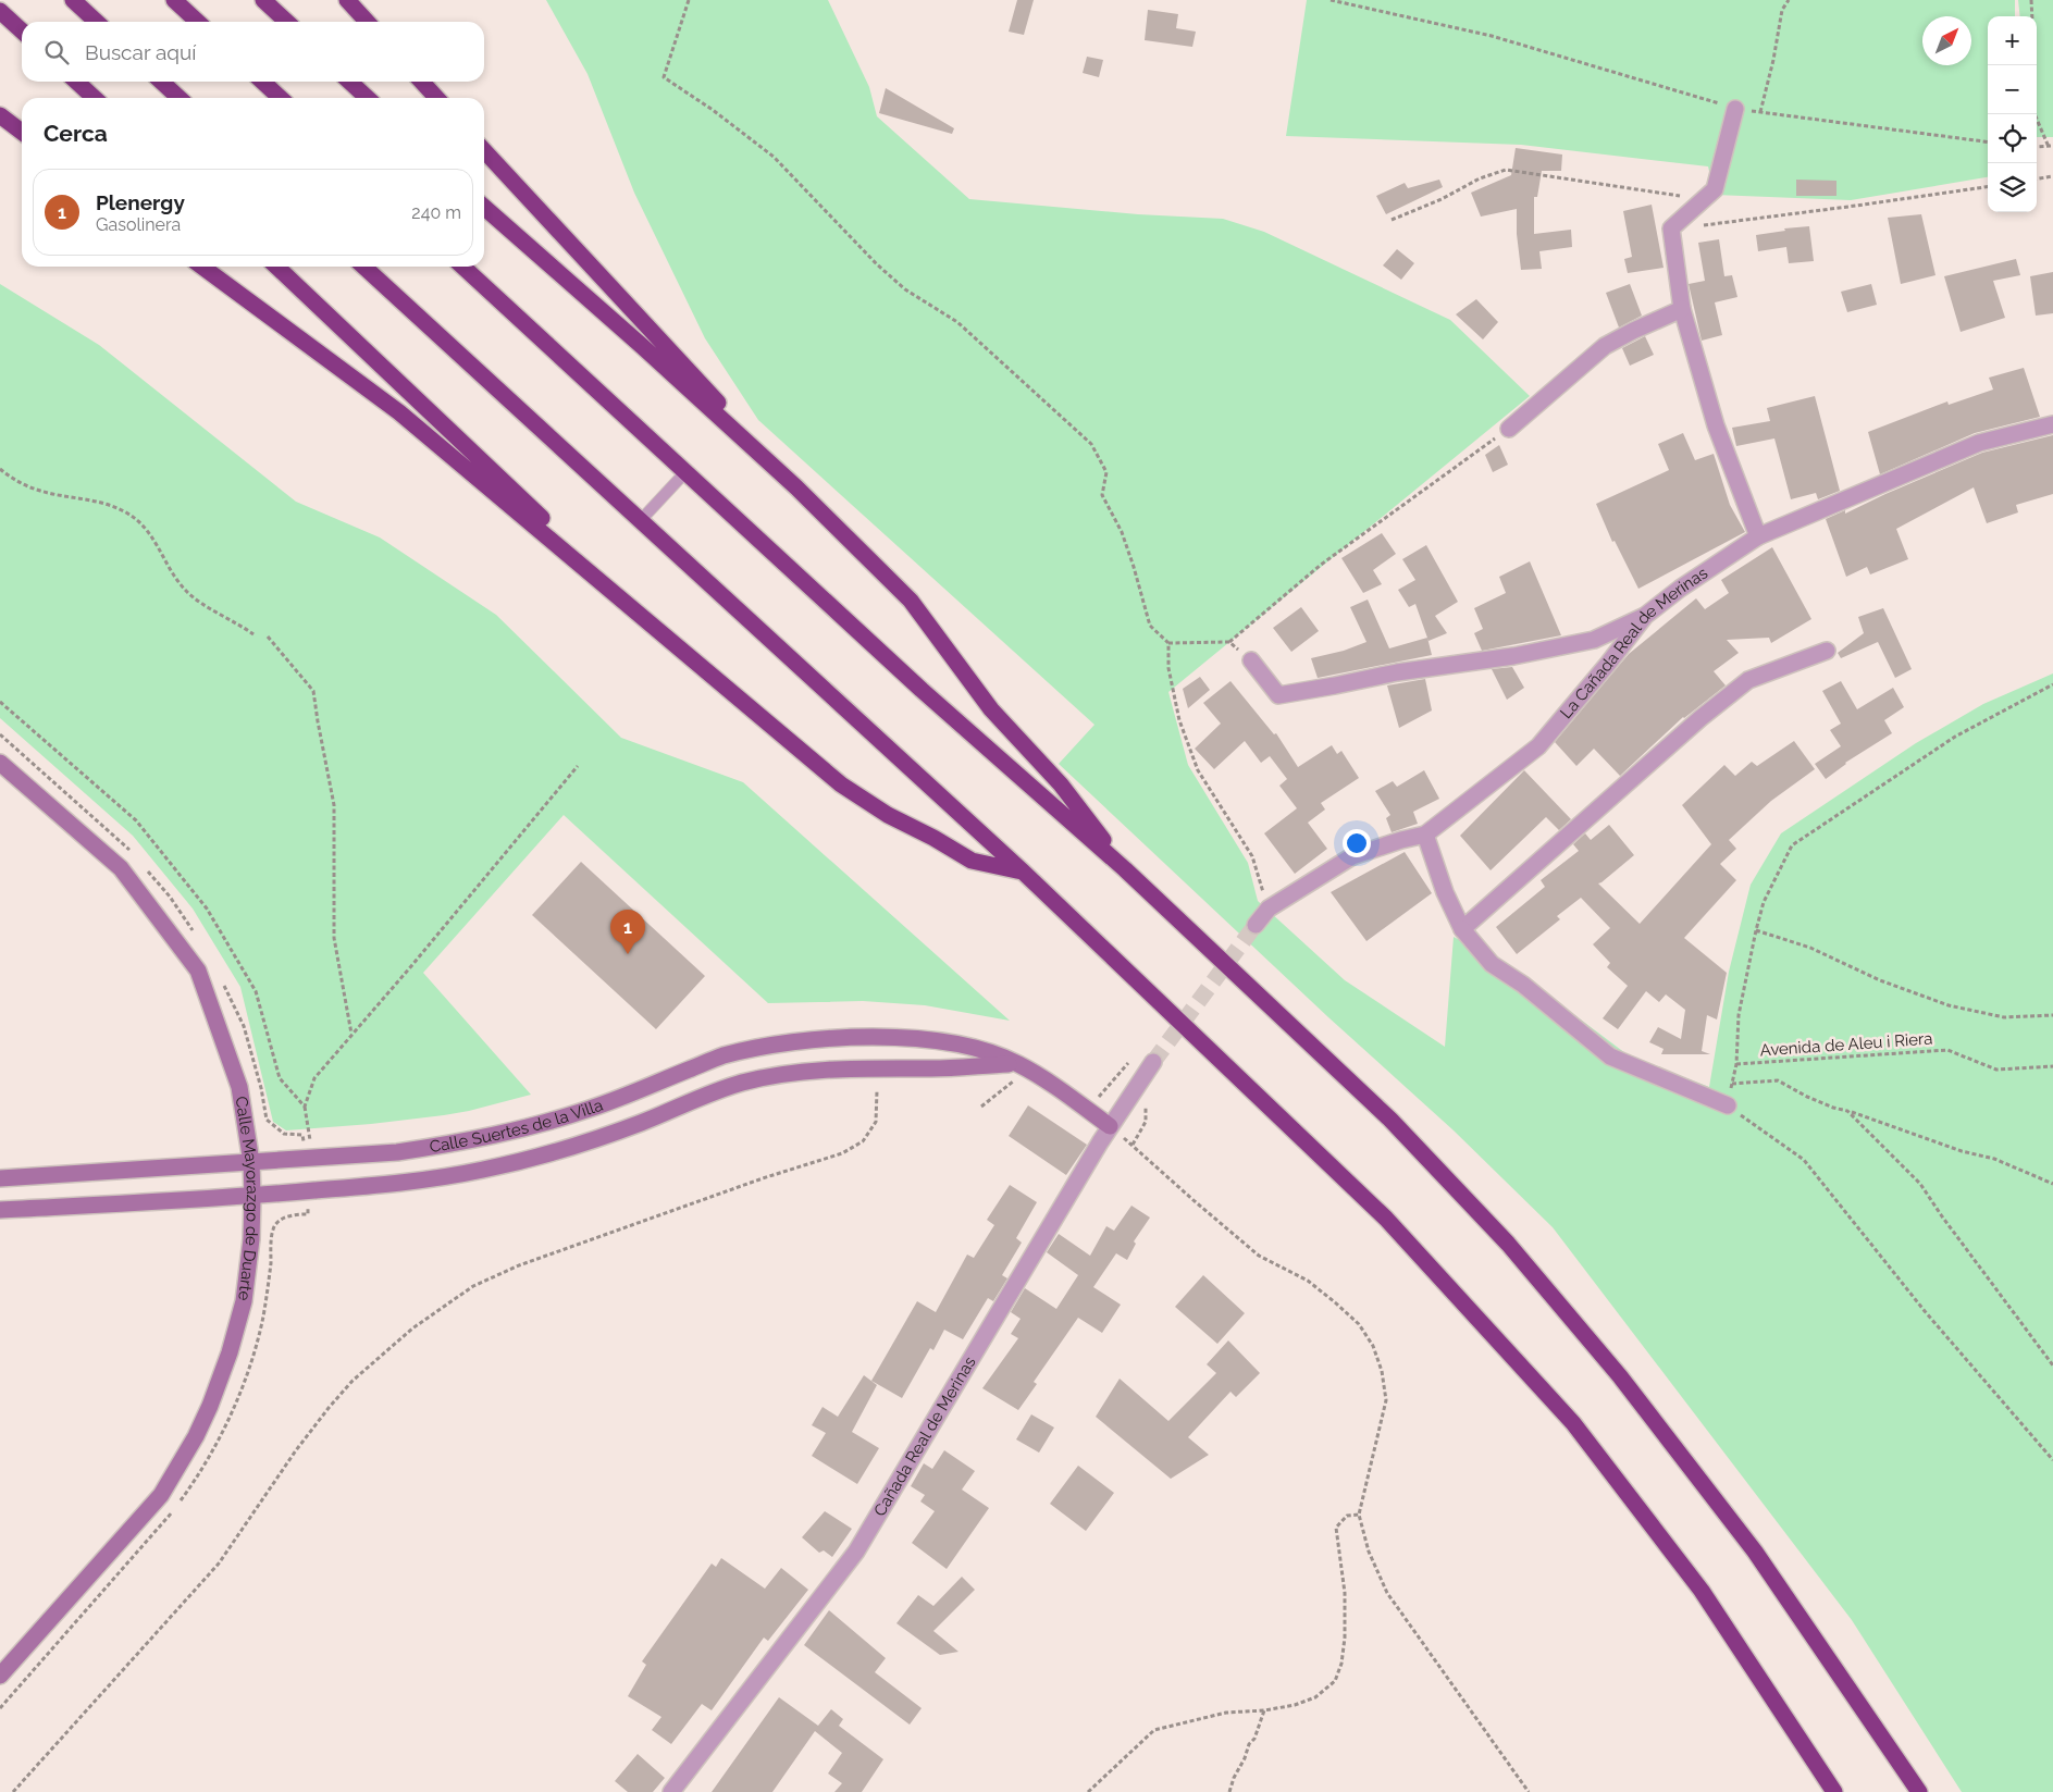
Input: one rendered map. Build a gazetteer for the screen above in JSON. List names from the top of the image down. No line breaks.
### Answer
{"streets":{"main road":["Calle Suertes de la Villa","Calle Mayorazgo de Duarte"],"street":["La Cañada Real de Merinas","Cañada Real de Merinas"],"path":["Avenida de Aleu i Riera"]},"crossings":[["Calle Suertes de la Villa","Calle Mayorazgo de Duarte"],["Calle Suertes de la Villa","Cañada Real de Merinas"]],"north":"top right","page":{"map_buttons":["+","−"],"search":"Buscar aquí","heading":"Cerca","list":[{"mark":"1","name":"Plenergy","note":"Gasolinera","value":"240 m"}],"pins":"1"}}
